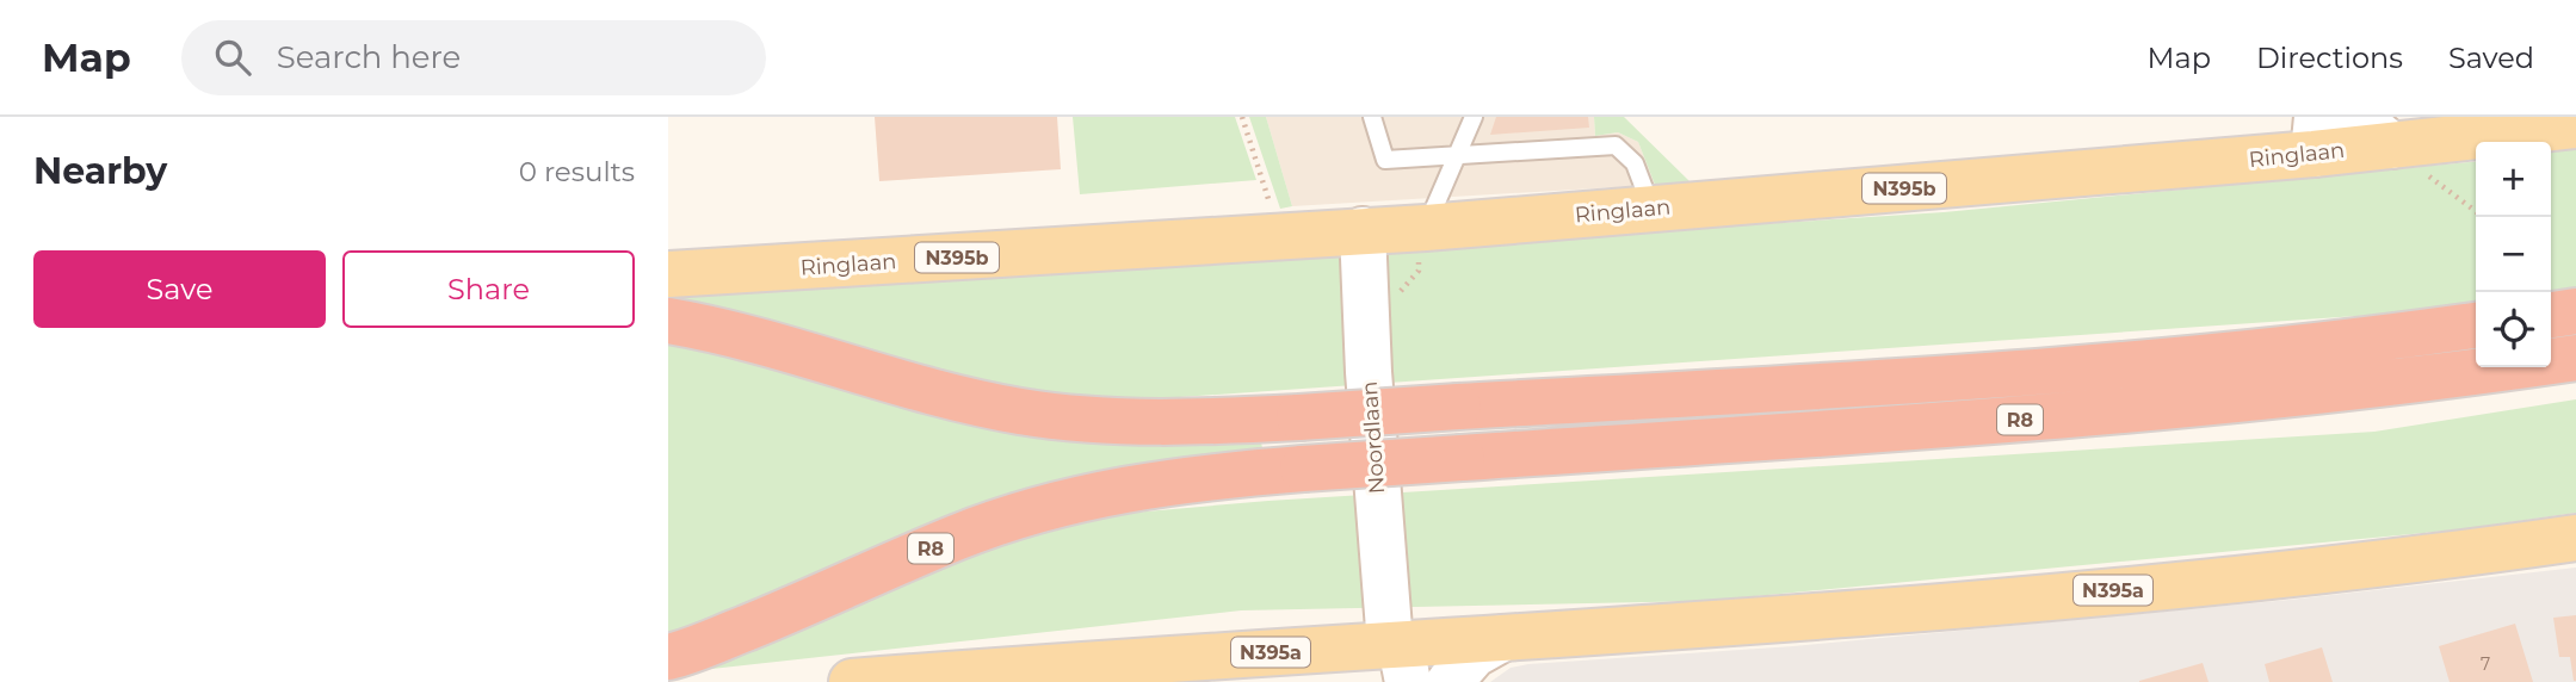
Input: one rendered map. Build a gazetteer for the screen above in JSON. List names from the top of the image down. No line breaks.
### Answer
{"streets":{"highway":["R8"],"main road":["Ringlaan","N395b","N395a"],"street":["Noordlaan"]},"crossings":[["Ringlaan","Noordlaan"],["Noordlaan","N395a"]],"house_numbers":["7"],"page":{"header":"Map","search":"Search here","nav":["Map","Directions","Saved"],"heading":["Nearby","0 results"],"map_buttons":["+","−"],"buttons":["Save","Share"]}}
